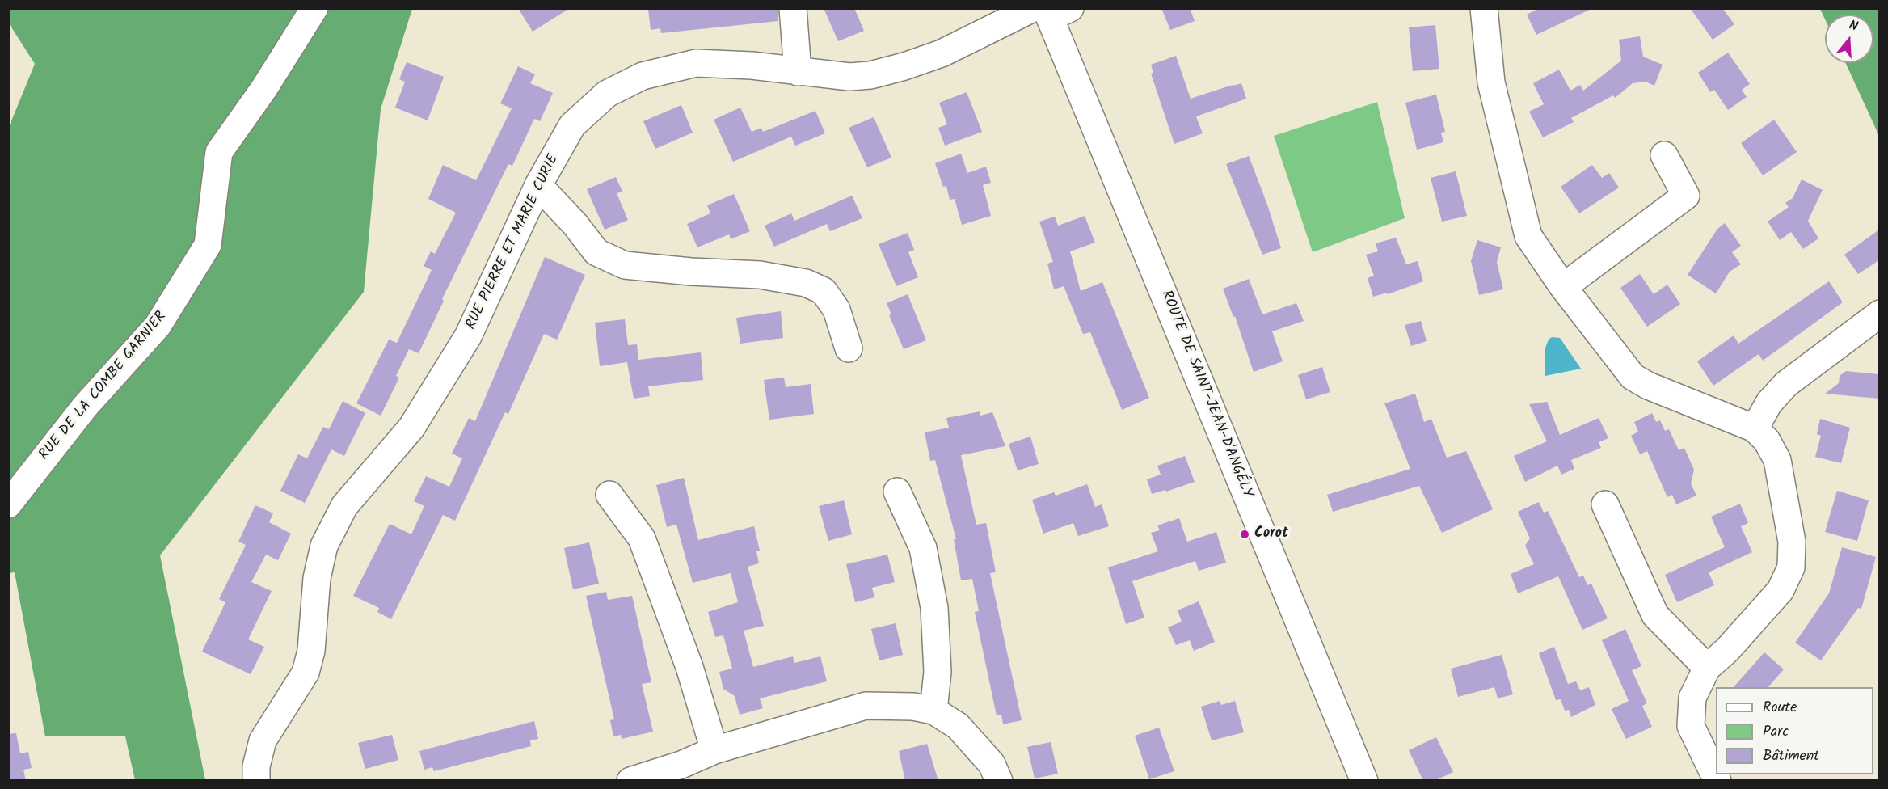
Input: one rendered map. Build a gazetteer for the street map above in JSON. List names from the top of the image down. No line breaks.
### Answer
{"streets":{"street":["RUE PIERRE ET MARIE CURIE","RUE DE LA COMBE GARNIER","ROUTE DE SAINT-JEAN-D'ANGÉLY"]},"crossings":[["RUE PIERRE ET MARIE CURIE","ROUTE DE SAINT-JEAN-D'ANGÉLY"]],"places":["Corot"],"legend":["Route","Parc","Bâtiment"],"north":"top"}
